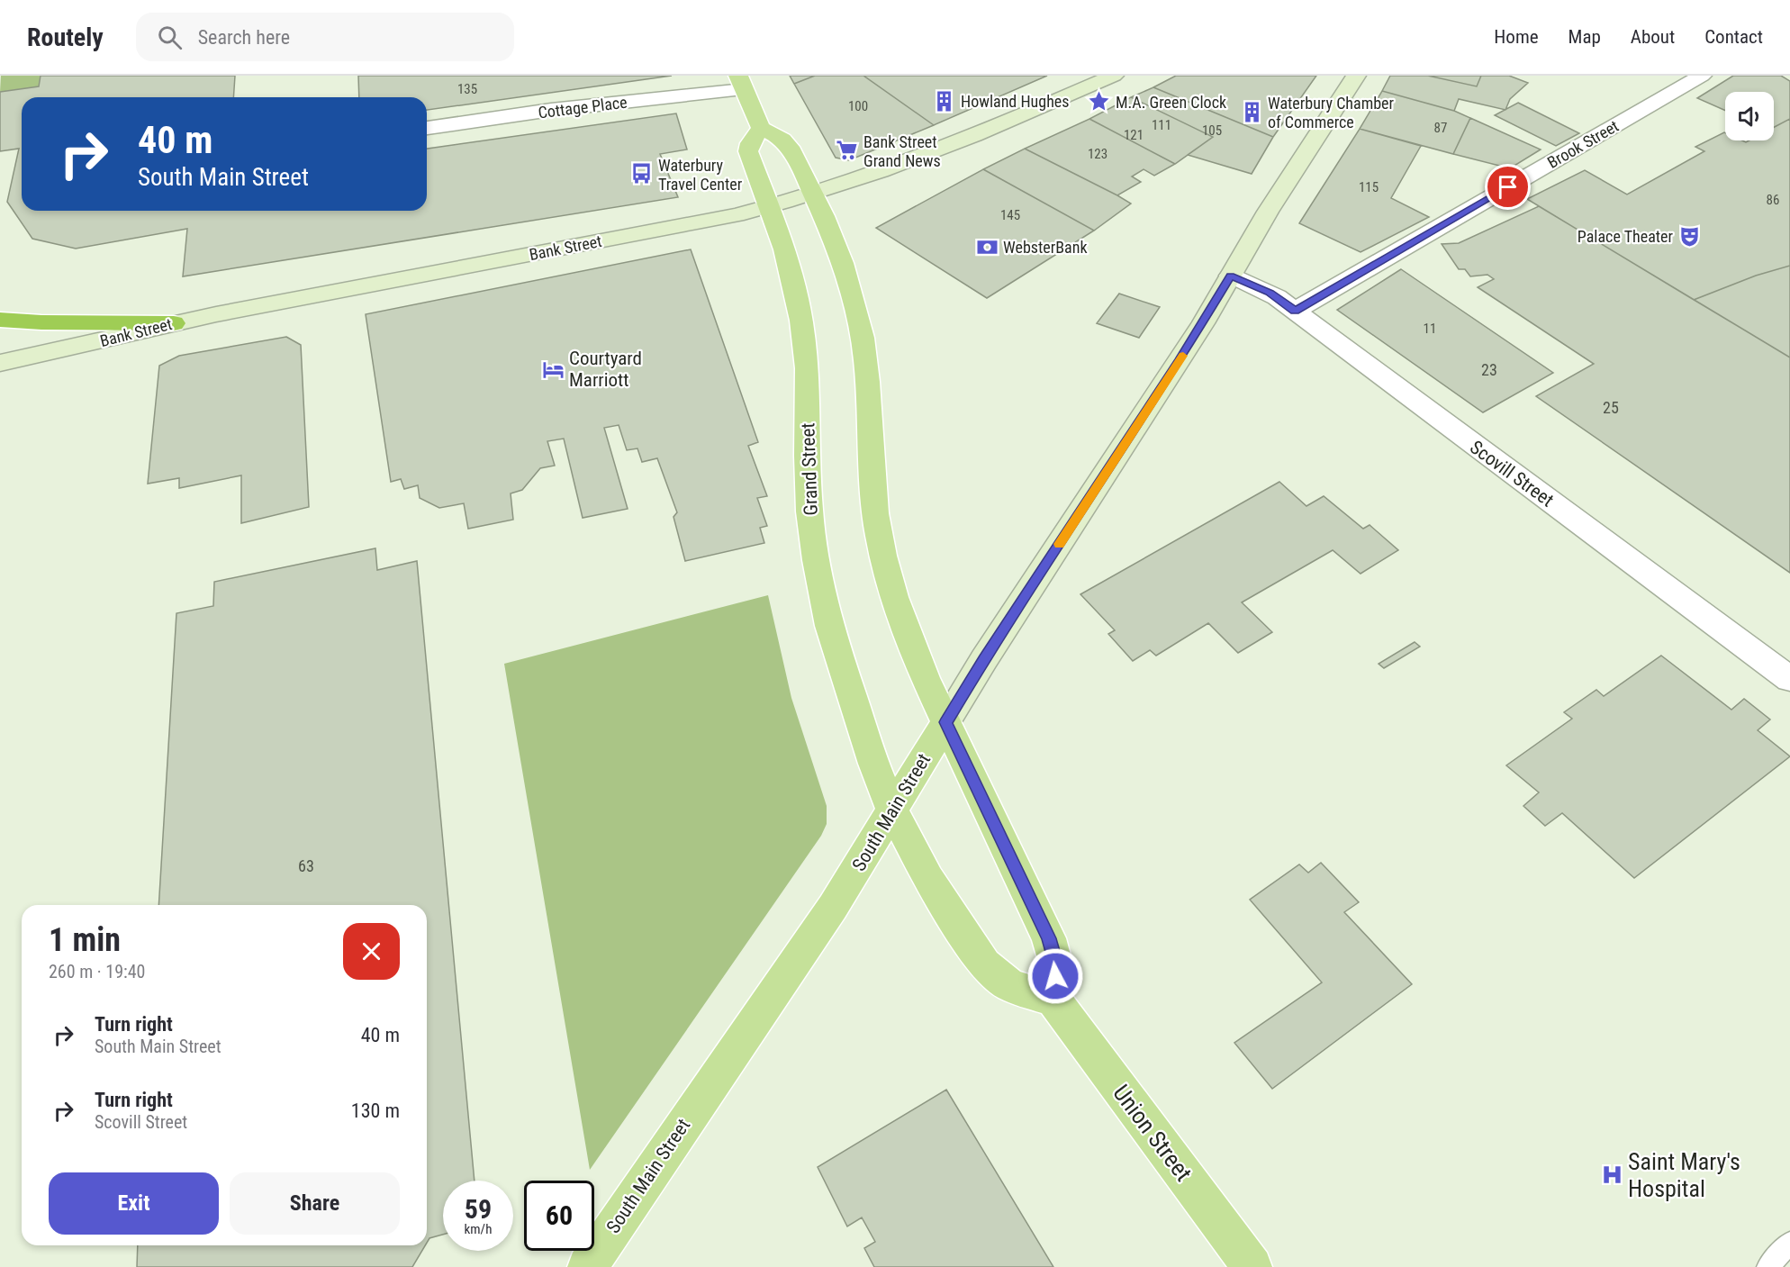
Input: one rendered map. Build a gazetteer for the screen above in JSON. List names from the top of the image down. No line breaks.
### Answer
{"streets":{"main road":["Bank Street","Grand Street","South Main Street","Union Street"],"street":["Cottage Place","Brook Street","Scovill Street"]},"crossings":[["Brook Street","Scovill Street"],["Bank Street","Grand Street"],["Grand Street","South Main Street"],["Scovill Street","South Main Street"]],"places":{"building":["Howland Hughes","Waterbury Chamber of Commerce"],"place":["M.A. Green Clock"],"supermarket":["Bank Street Grand News"],"bus stop":["Waterbury Travel Center"],"theatre":["Palace Theater"],"bank":["WebsterBank"],"hotel":["Courtyard Marriott"],"hospital":["Saint Mary's Hospital"]},"house_numbers":["135","100","111","87","105","121","123","115","86","145","11","23","25","63"],"page":{"header":"Routely","search":"Search here","nav":["Home","Map","About","Contact"],"turn":["40 m","South Main Street"],"heading":["1 min","260 m · 19:40"],"list":[{"name":"Turn right","note":"South Main Street","value":"40 m"},{"name":"Turn right","note":"Scovill Street","value":"130 m"}],"buttons":["Exit","Share"],"speed":"59 km/h","limit":"60"}}
